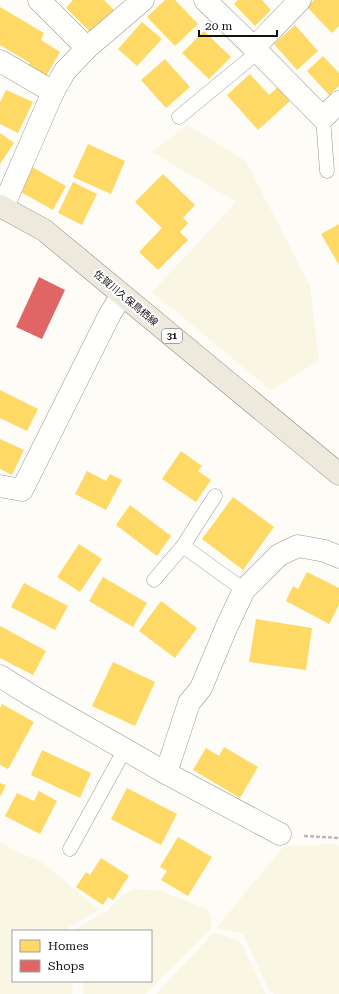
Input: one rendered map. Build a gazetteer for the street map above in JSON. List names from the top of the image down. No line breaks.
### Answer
{"streets":{"main road":["佐賀川久保鳥栖線","31"]},"legend":["Homes","Shops"],"scale_bar":"20 m"}
